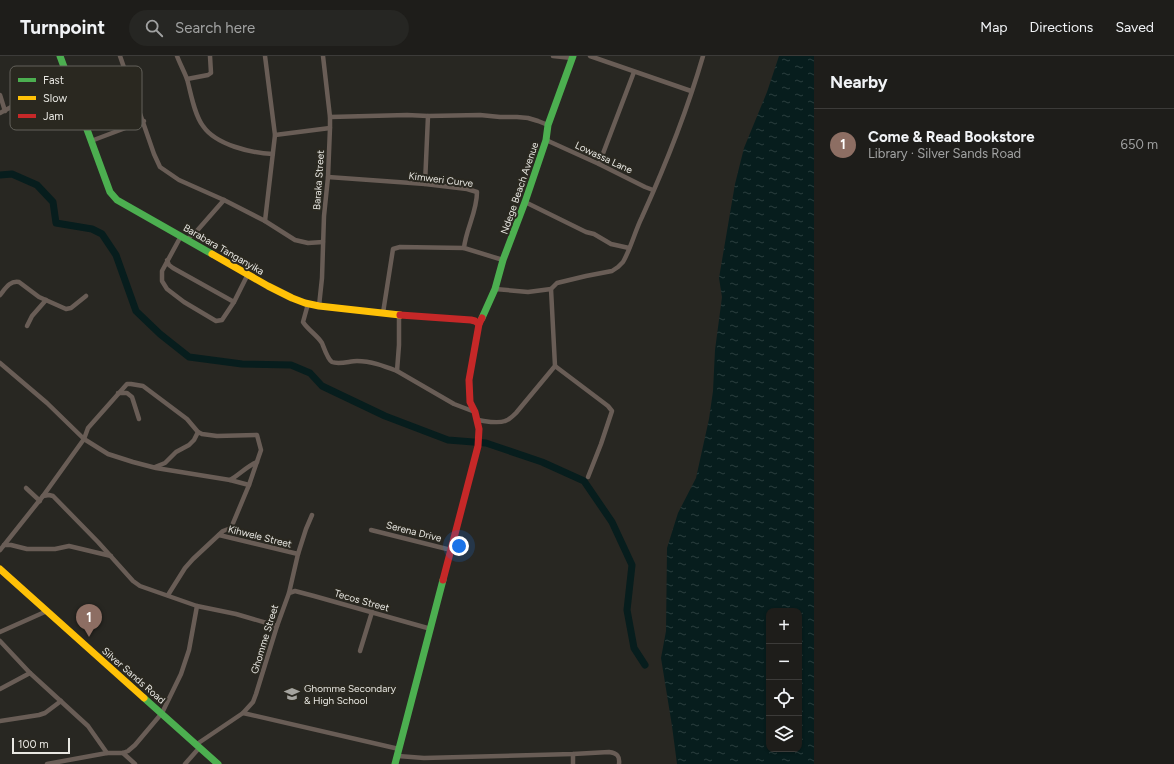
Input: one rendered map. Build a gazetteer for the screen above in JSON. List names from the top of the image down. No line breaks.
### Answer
{"streets":{"street":["Lowassa Lane","Kimweri Curve","Baraka Street","Ndege Beach Avenue","Barabara Tanganyika","Serena Drive","Kihwele Street","Tecos Street","Ghomme Street","Silver Sands Road"]},"crossings":[["Lowassa Lane","Ndege Beach Avenue"],["Kimweri Curve","Baraka Street"],["Baraka Street","Barabara Tanganyika"],["Ndege Beach Avenue","Barabara Tanganyika"],["Ndege Beach Avenue","Serena Drive"],["Ndege Beach Avenue","Tecos Street"],["Kihwele Street","Ghomme Street"],["Tecos Street","Ghomme Street"],["Ghomme Street","Silver Sands Road"]],"places":{"school or university":["Ghomme Secondary & High School"]},"legend":["Fast","Slow","Jam"],"scale_bar":"100 m","page":{"header":"Turnpoint","search":"Search here","nav":["Map","Directions","Saved"],"heading":"Nearby","list":[{"mark":"1","name":"Come & Read Bookstore","note":"Library · Silver Sands Road","value":"650 m"}],"pins":"1","map_buttons":["+","−"],"scale":"100 m"}}
